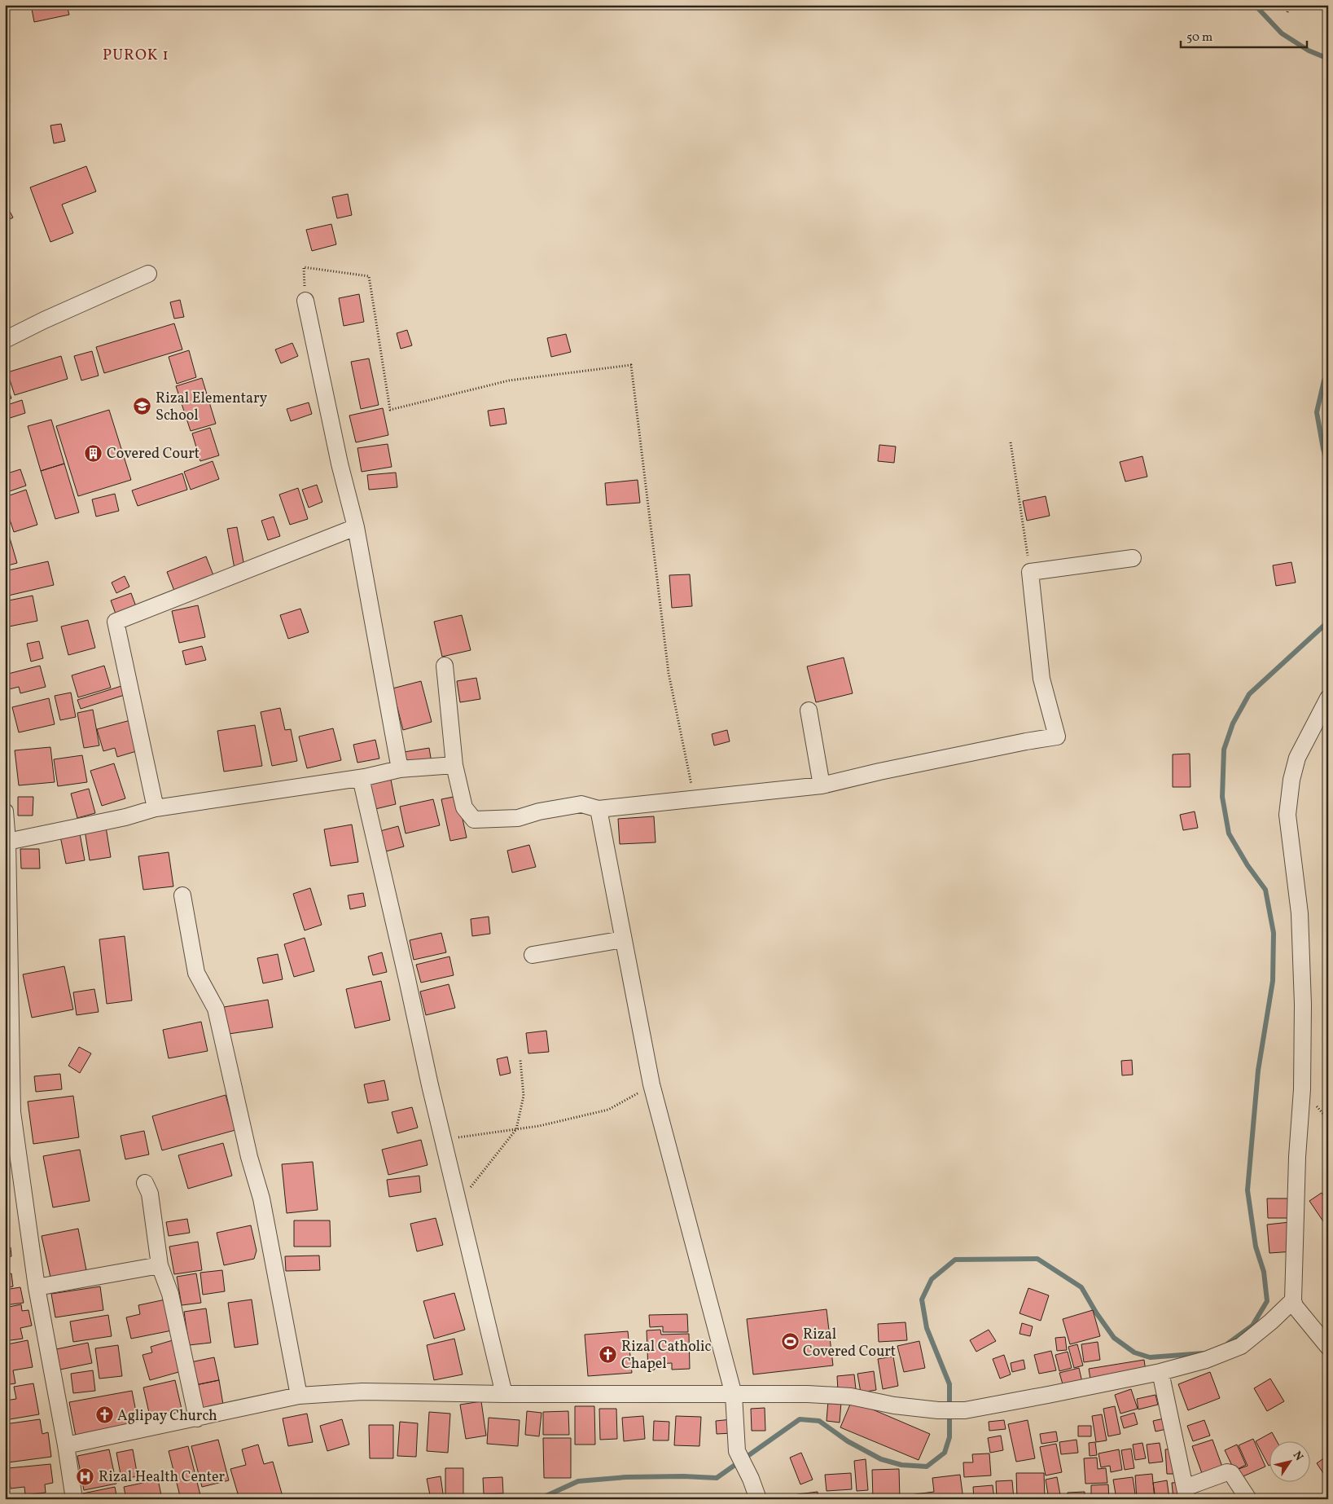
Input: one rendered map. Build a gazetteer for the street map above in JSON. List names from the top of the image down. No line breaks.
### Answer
{"districts":["PUROK 1"],"places":{"school or university":["Rizal Elementary School"],"building":["Covered Court"],"sports":["Rizal Covered Court"],"church":["Rizal Catholic Chapel","Aglipay Church"],"hospital":["Rizal Health Center"]},"scale_bar":"50 m","north":"top right"}
